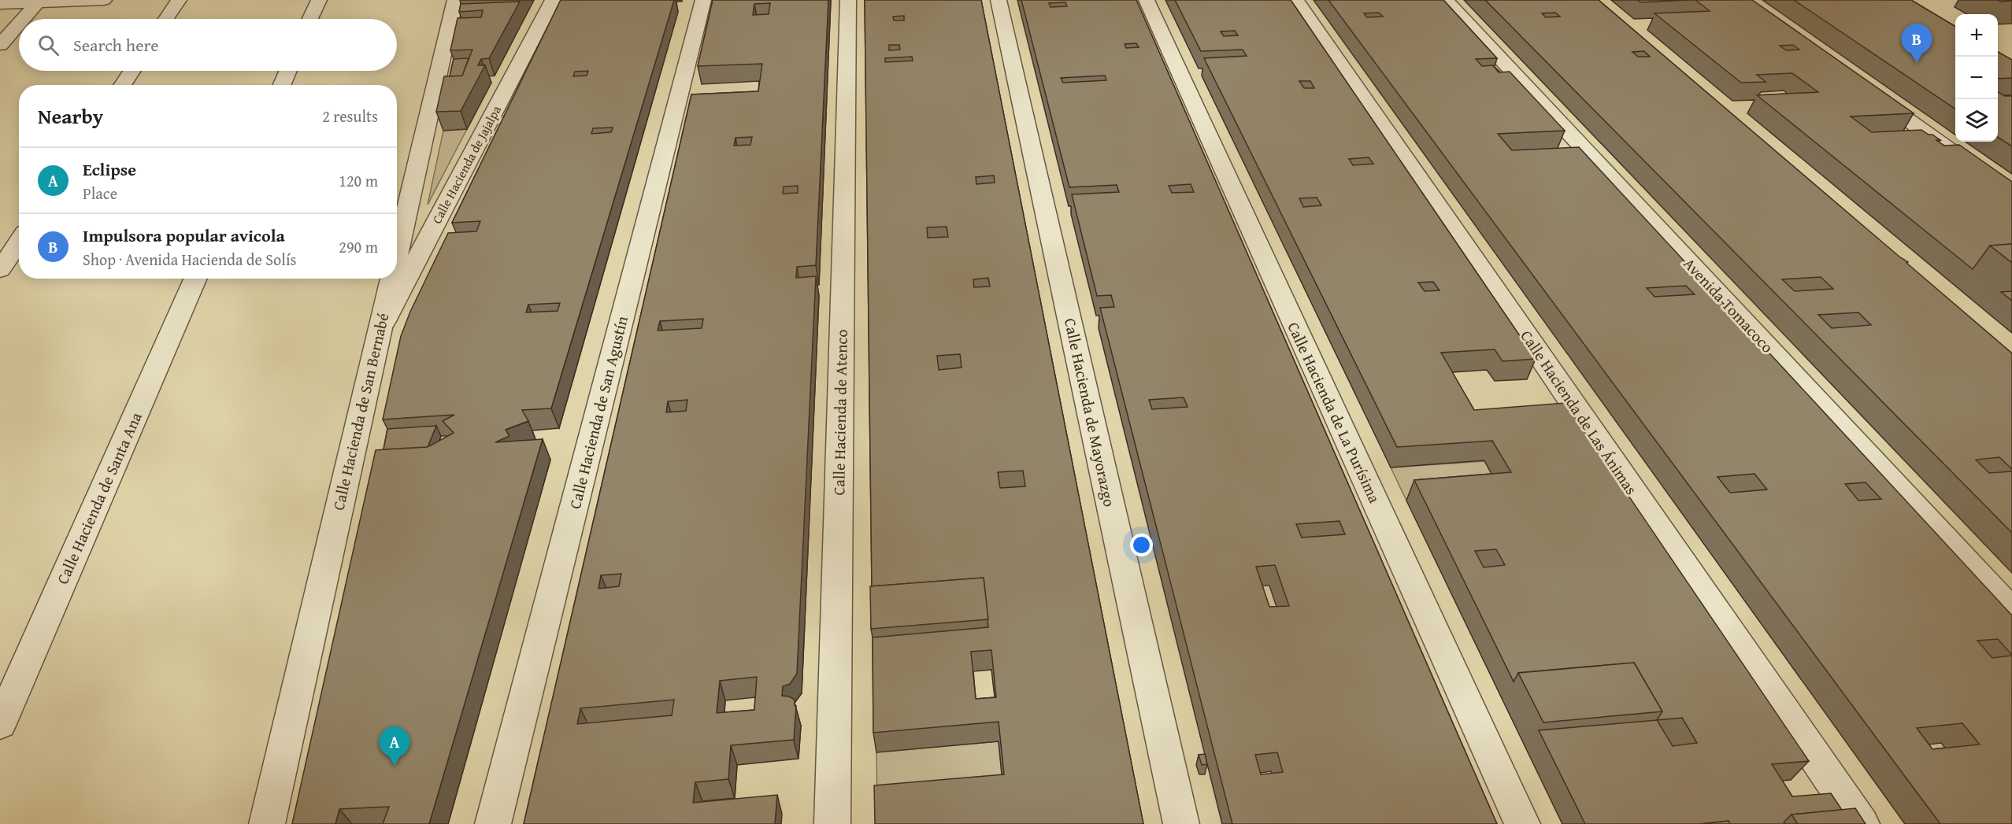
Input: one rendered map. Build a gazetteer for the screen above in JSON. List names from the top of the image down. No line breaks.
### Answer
{"streets":{"street":["Calle Hacienda de Jajalpa","Avenida Tomacoco","Calle Hacienda de San Bernabé","Calle Hacienda de San Agustín","Calle Hacienda de Atenco","Calle Hacienda de Mayorazgo","Calle Hacienda de La Purísima","Calle Hacienda de Las Ánimas","Calle Hacienda de Santa Ana"]},"crossings":[["Calle Hacienda de Jajalpa","Calle Hacienda de San Bernabé"]],"page":{"map_buttons":["+","−"],"search":"Search here","pins":["B","A"],"heading":["Nearby","2 results"],"list":[{"mark":"A","name":"Eclipse","note":"Place","value":"120 m"},{"mark":"B","name":"Impulsora popular avicola","note":"Shop · Avenida Hacienda de Solís","value":"290 m"}]}}
